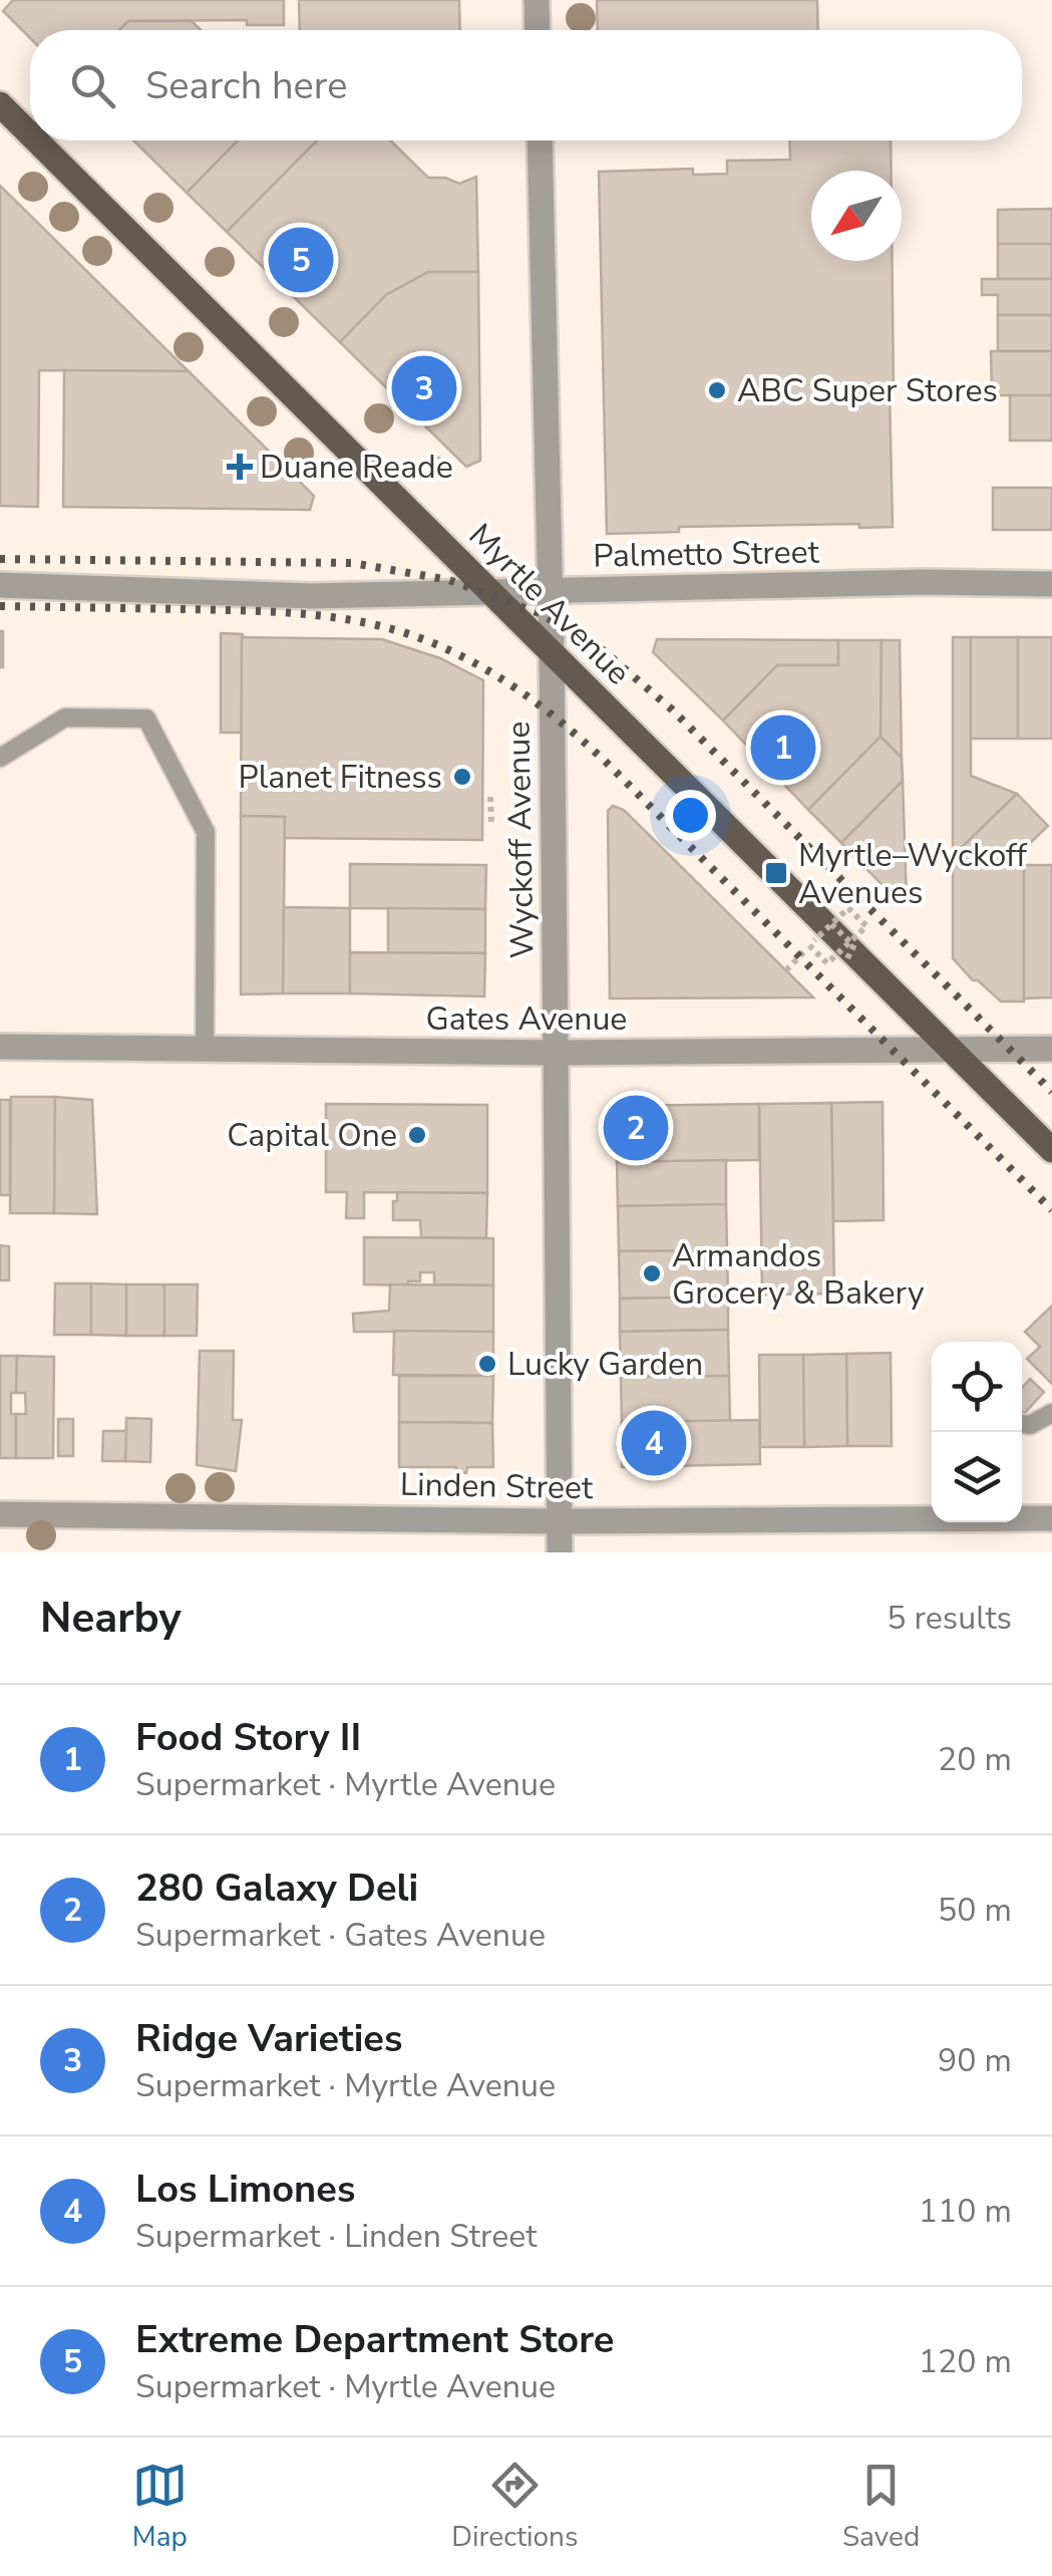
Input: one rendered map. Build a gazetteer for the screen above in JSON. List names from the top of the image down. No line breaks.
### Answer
{"streets":{"main road":["Myrtle Avenue"],"street":["Palmetto Street","Wyckoff Avenue","Gates Avenue","Linden Street"]},"crossings":[["Palmetto Street","Myrtle Avenue"],["Palmetto Street","Wyckoff Avenue"],["Myrtle Avenue","Wyckoff Avenue"],["Myrtle Avenue","Gates Avenue"],["Wyckoff Avenue","Gates Avenue"],["Wyckoff Avenue","Linden Street"]],"places":{"other":["ABC Super Stores","Planet Fitness","Capital One","Armandos Grocery & Bakery","Lucky Garden"],"health":["Duane Reade"],"transit":["Myrtle–Wyckoff Avenues"]},"north":"bottom left","page":{"search":"Search here","pins":["5","3","1","2","4"],"heading":["Nearby","5 results"],"list":[{"mark":"1","name":"Food Story II","note":"Supermarket · Myrtle Avenue","value":"20 m"},{"mark":"2","name":"280 Galaxy Deli","note":"Supermarket · Gates Avenue","value":"50 m"},{"mark":"3","name":"Ridge Varieties","note":"Supermarket · Myrtle Avenue","value":"90 m"},{"mark":"4","name":"Los Limones","note":"Supermarket · Linden Street","value":"110 m"},{"mark":"5","name":"Extreme Department Store","note":"Supermarket · Myrtle Avenue","value":"120 m"}],"nav":["Map","Directions","Saved"]}}
